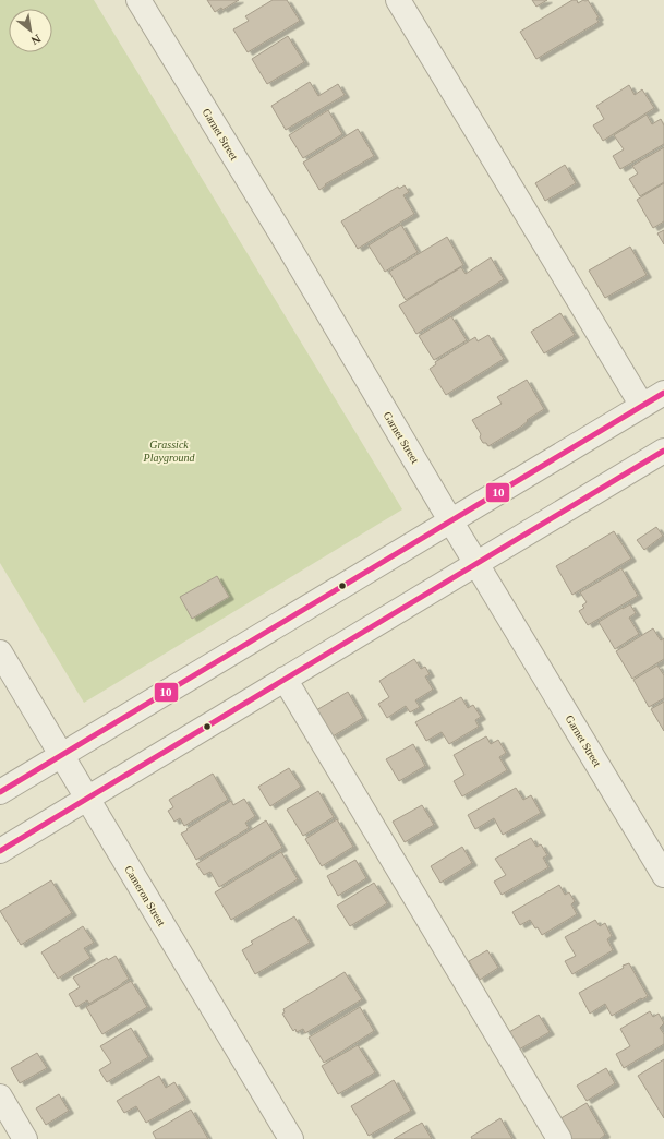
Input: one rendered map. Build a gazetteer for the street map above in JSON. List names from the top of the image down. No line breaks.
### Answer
{"streets":{"street":["Garnet Street","Cameron Street"]},"parks":["Grassick Playground"],"lines":["transit line 10"],"north":"bottom right"}
